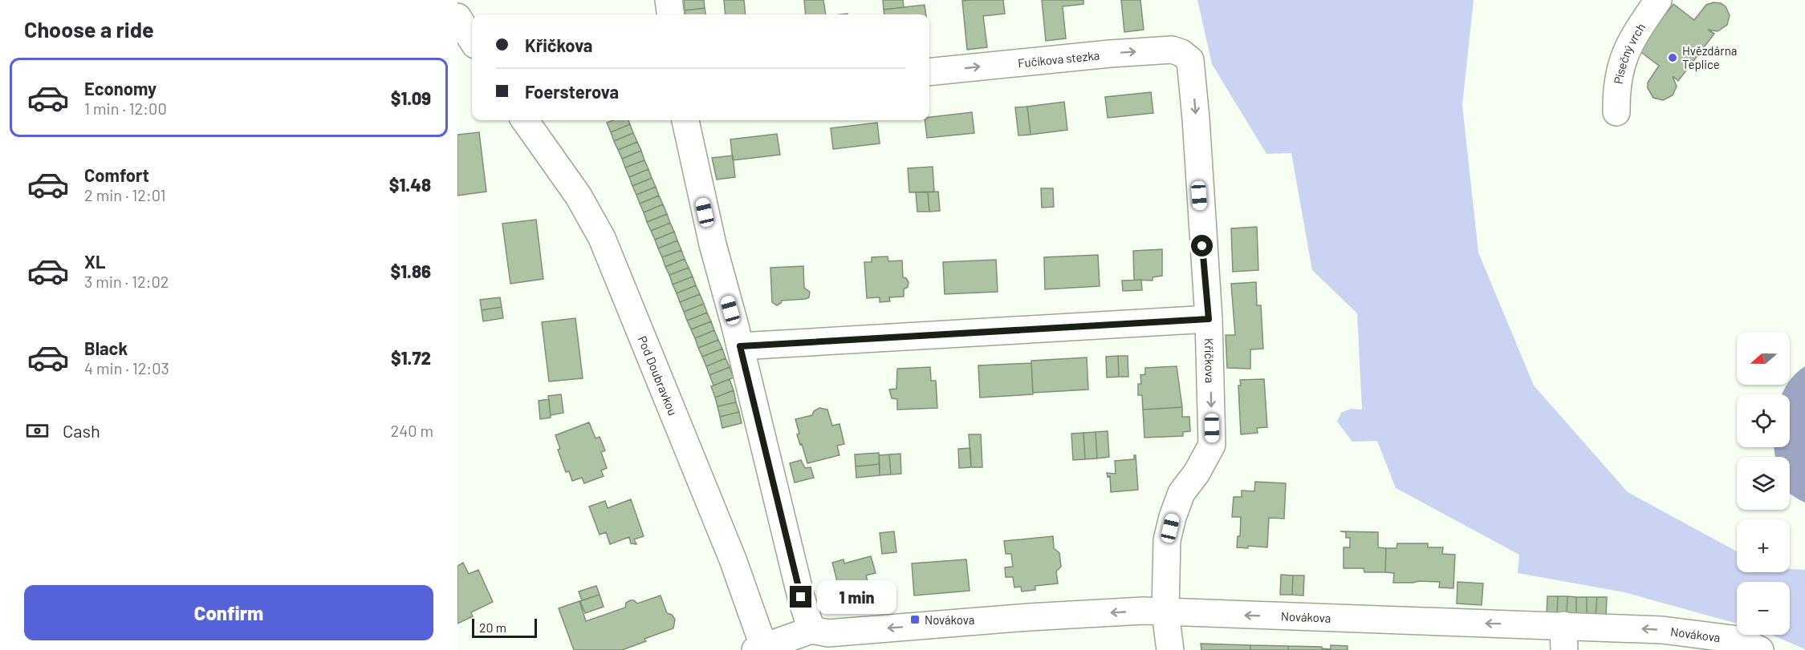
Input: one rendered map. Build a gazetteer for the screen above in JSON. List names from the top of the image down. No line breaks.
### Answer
{"streets":{"street":["Písečný vrch","Fučíkova stezka","Křičkova","Pod Doubravkou","Novákova"]},"crossings":[["Fučíkova stezka","Křičkova"],["Křičkova","Novákova"],["Pod Doubravkou","Novákova"]],"one_way":["Fučíkova stezka","Křičkova","Novákova"],"places":{"other":["Hvězdárna Teplice"],"transit":["Novákova"]},"scale_bar":"20 m","north":"left","page":{"heading":"Choose a ride","banner":["Křičkova","Foersterova"],"list":[{"name":"Economy","note":"1 min · 12:00","value":"$1.09"},{"name":"Comfort","note":"2 min · 12:01","value":"$1.48"},{"name":"XL","note":"3 min · 12:02","value":"$1.86"},{"name":"Black","note":"4 min · 12:03","value":"$1.72"}],"map_buttons":["+","−"],"pay":["Cash","240 m"],"buttons":"Confirm","bubble":"1 min","scale":"20 m"}}
